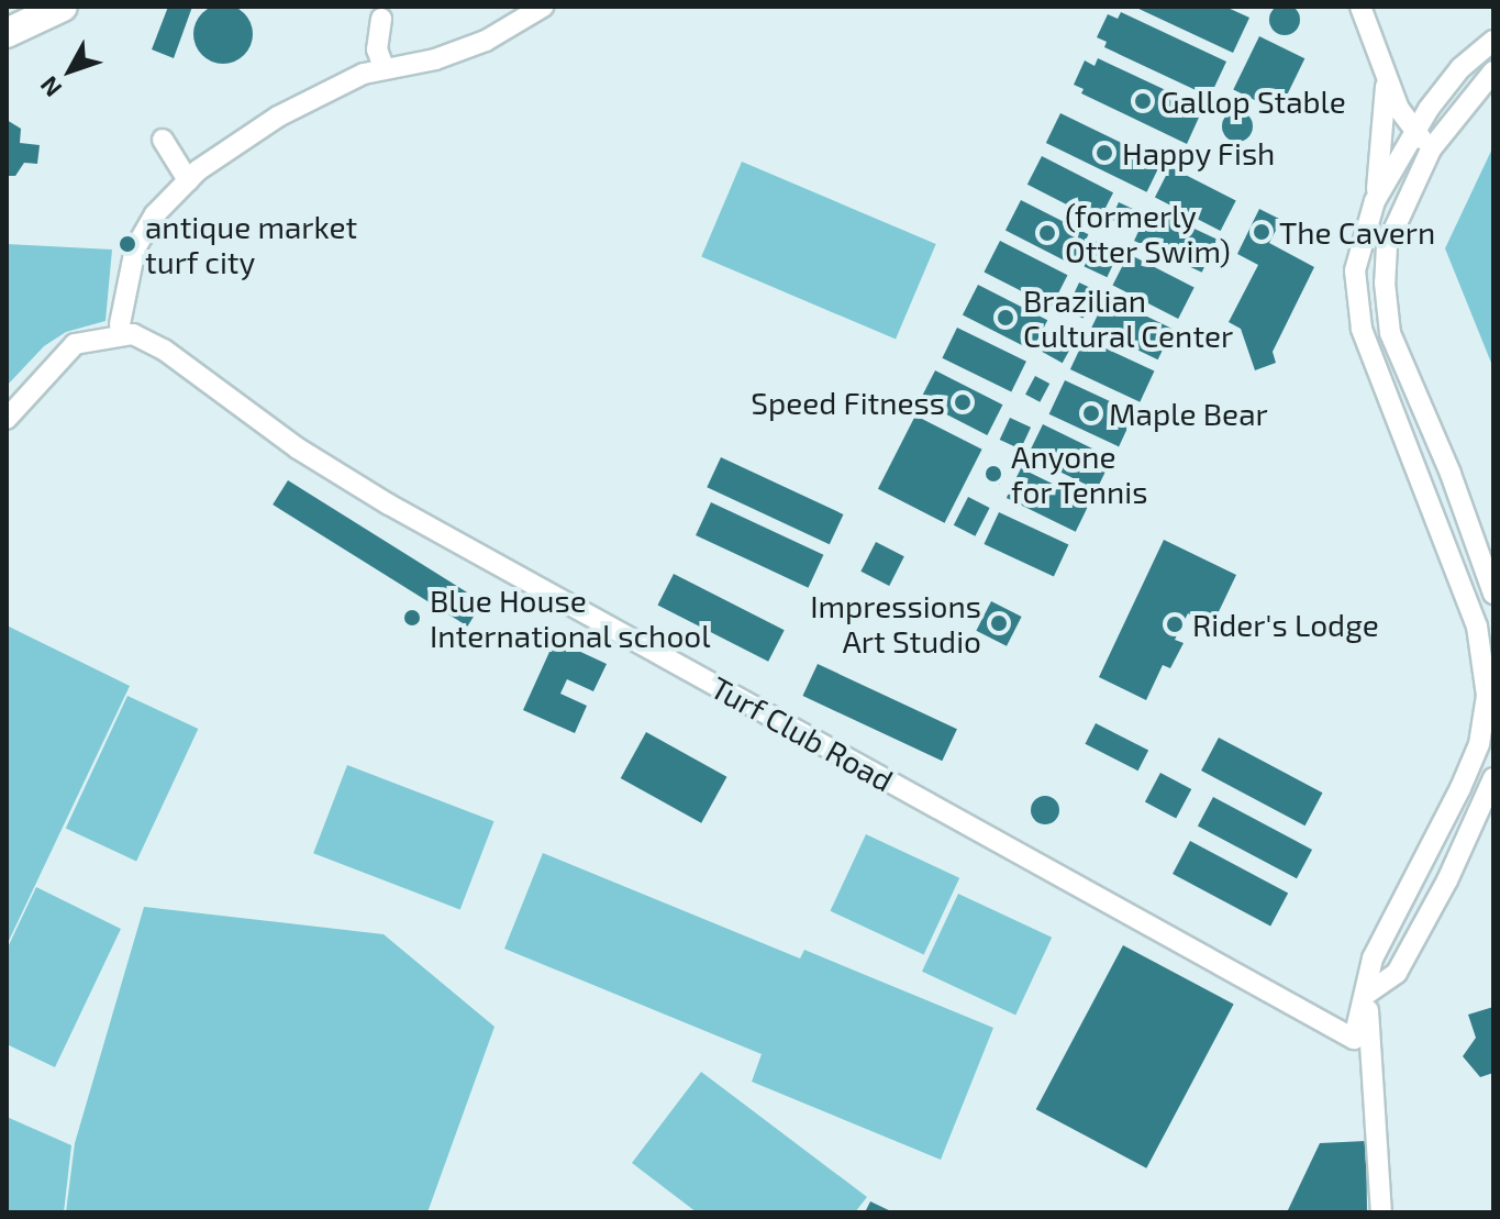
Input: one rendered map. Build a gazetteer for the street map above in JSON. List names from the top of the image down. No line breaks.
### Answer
{"streets":{"street":["Turf Club Road"]},"places":["Gallop Stable","Happy Fish","The Cavern","(formerly Otter Swim)","antique market turf city","Brazilian Cultural Center","Speed Fitness","Maple Bear","Anyone for Tennis","Blue House International school","Impressions Art Studio","Rider's Lodge"],"north":"bottom left"}
